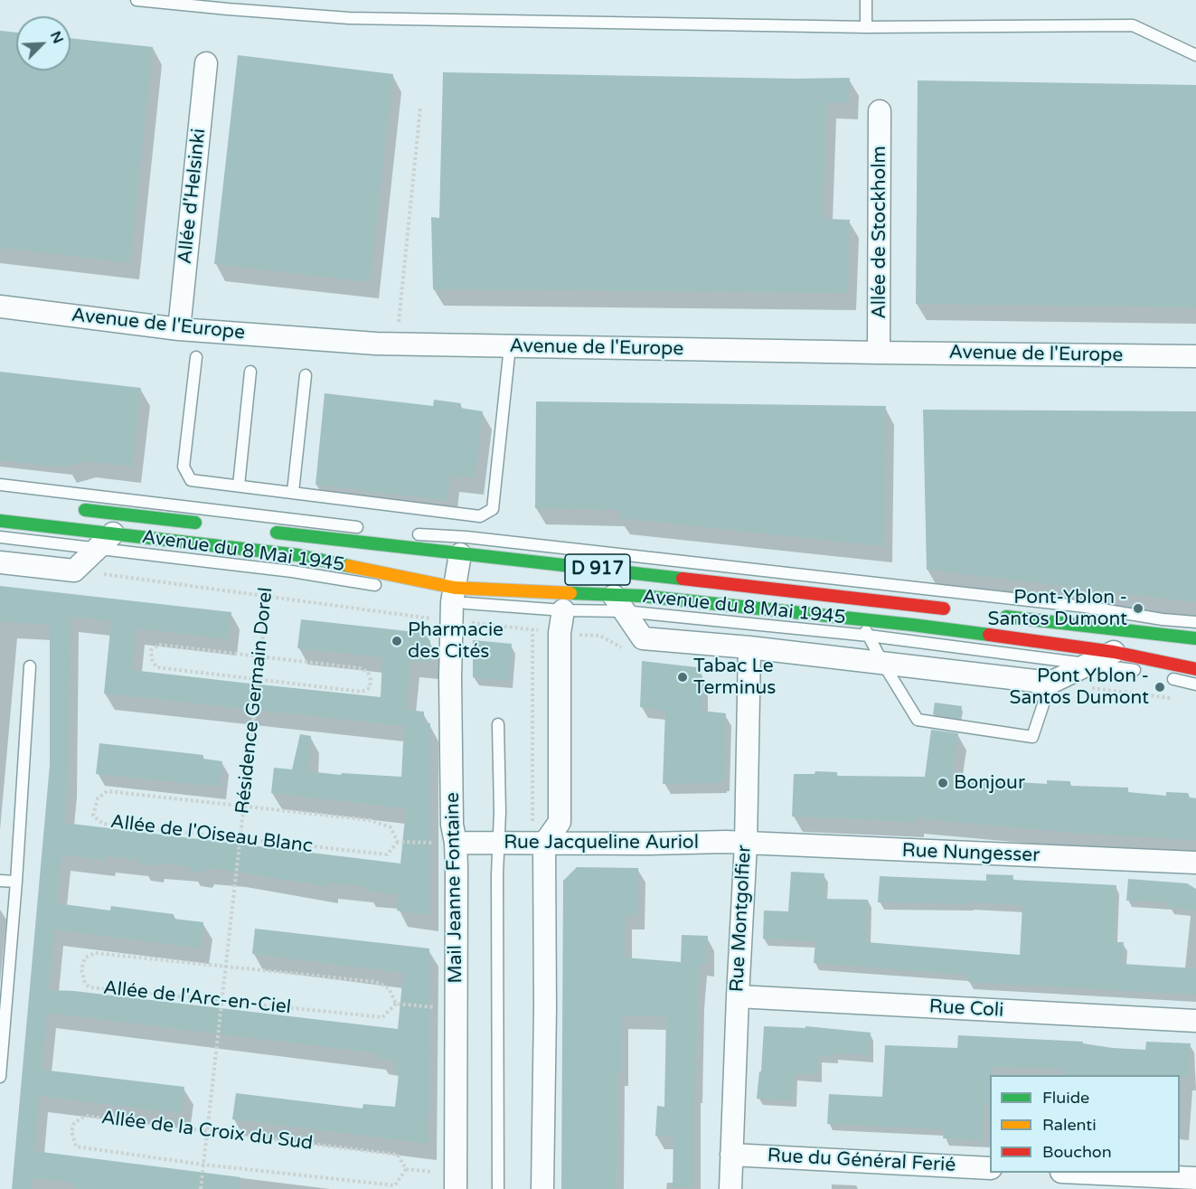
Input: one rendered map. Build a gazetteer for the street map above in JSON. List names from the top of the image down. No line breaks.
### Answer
{"streets":{"main road":["Avenue du 8 Mai 1945","D 917"],"street":["Allée d'Helsinki","Allée de Stockholm","Avenue de l'Europe","Rue Jacqueline Auriol","Rue Nungesser","Mail Jeanne Fontaine","Rue Montgolfier","Rue Coli","Rue du Général Ferié"],"path":["Résidence Germain Dorel","Allée de l'Oiseau Blanc","Allée de l'Arc-en-Ciel","Allée de la Croix du Sud"]},"crossings":[["Allée d'Helsinki","Avenue de l'Europe"],["Allée de Stockholm","Avenue de l'Europe"],["Avenue du 8 Mai 1945","Mail Jeanne Fontaine"],["Résidence Germain Dorel","Allée de l'Oiseau Blanc"],["Résidence Germain Dorel","Allée de l'Arc-en-Ciel"],["Résidence Germain Dorel","Allée de la Croix du Sud"],["Allée de l'Oiseau Blanc","Rue Jacqueline Auriol"],["Allée de l'Oiseau Blanc","Mail Jeanne Fontaine"],["Rue Jacqueline Auriol","Rue Nungesser"],["Rue Jacqueline Auriol","Mail Jeanne Fontaine"],["Rue Jacqueline Auriol","Rue Montgolfier"],["Rue Nungesser","Rue Montgolfier"],["Rue Montgolfier","Rue Coli"],["Rue Montgolfier","Rue du Général Ferié"]],"places":["Pont-Yblon - Santos Dumont","Pharmacie des Cités","Tabac Le Terminus","Pont Yblon - Santos Dumont","Bonjour"],"legend":["Fluide","Ralenti","Bouchon"],"north":"top right"}
